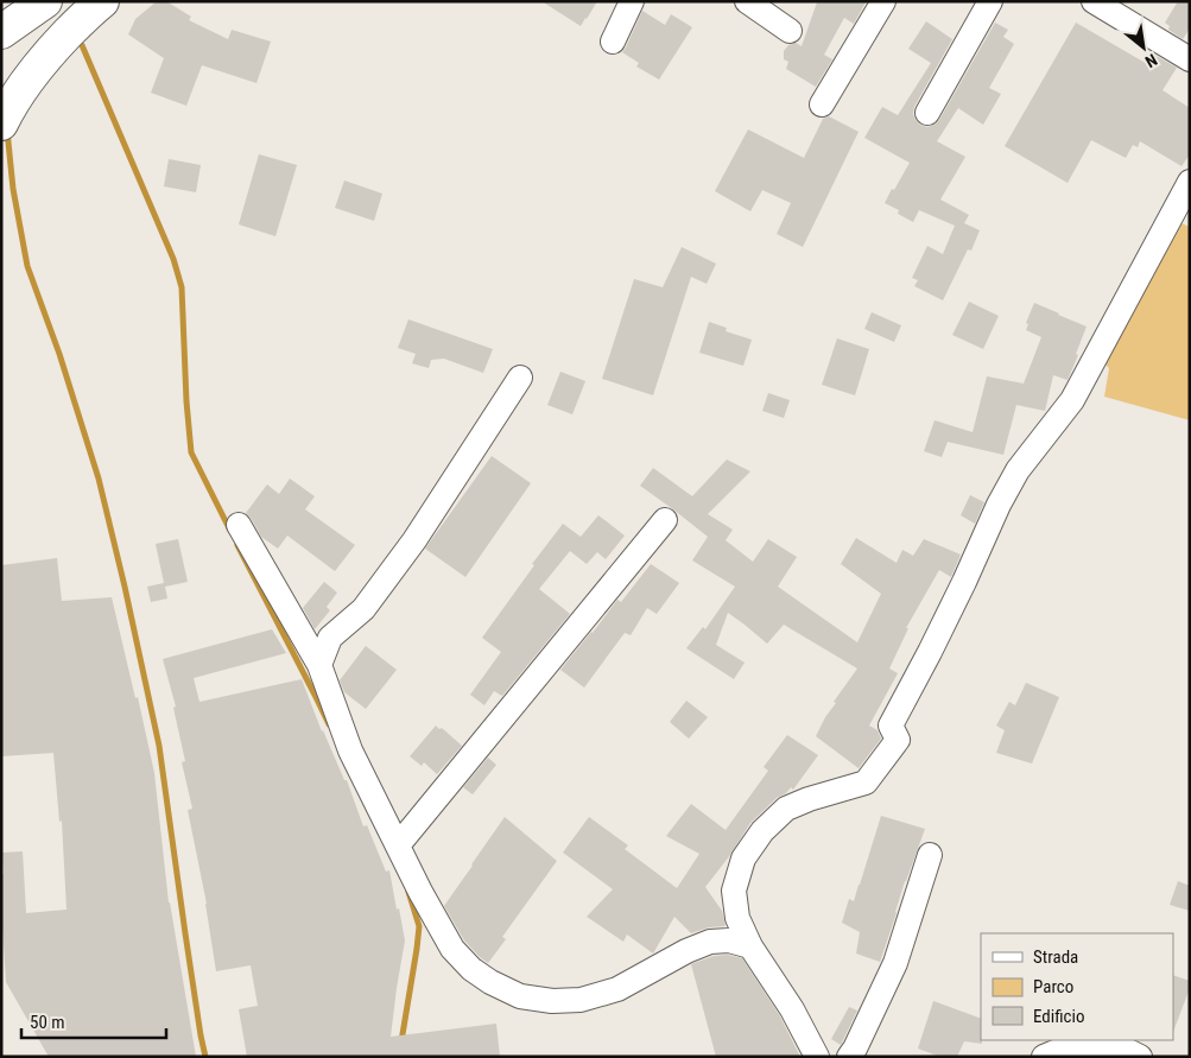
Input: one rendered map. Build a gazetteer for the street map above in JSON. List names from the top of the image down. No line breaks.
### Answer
{"legend":["Strada","Parco","Edificio"],"scale_bar":"50 m","north":"bottom right"}
